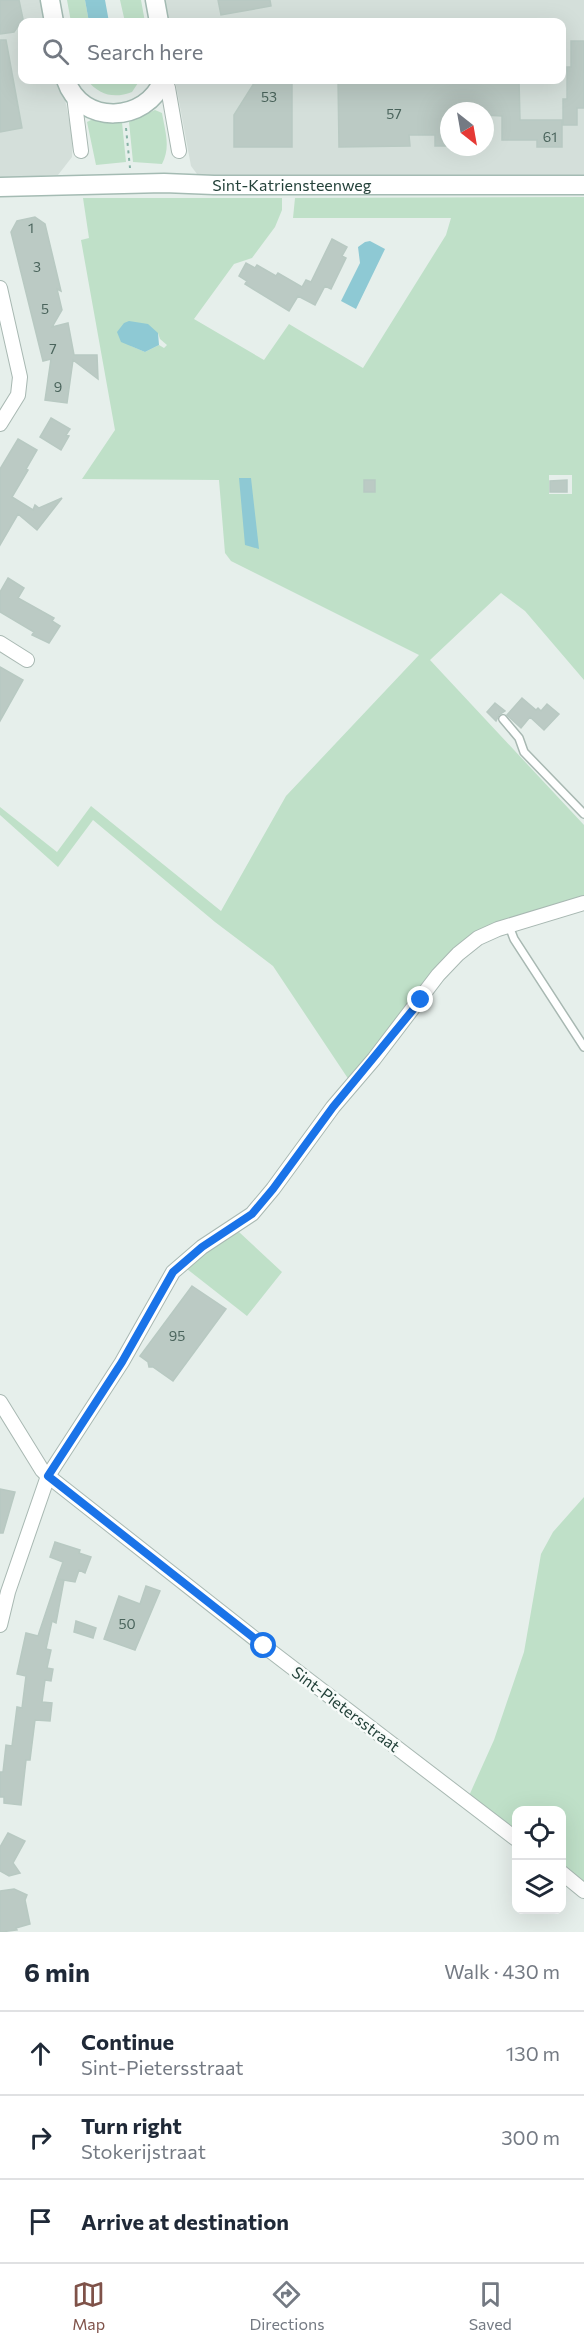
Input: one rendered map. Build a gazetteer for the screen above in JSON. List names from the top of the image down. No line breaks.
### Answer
{"streets":{"street":["Sint-Katriensteenweg","Sint-Pietersstraat"]},"house_numbers":["53","57","61","1","3","5","7","9","95","50"],"north":"bottom right","page":{"search":"Search here","heading":["6 min","Walk · 430 m"],"list":[["Continue","Sint-Pietersstraat","130 m"],["Turn right","Stokerijstraat","300 m"],"Arrive at destination"],"nav":["Map","Directions","Saved"]}}
